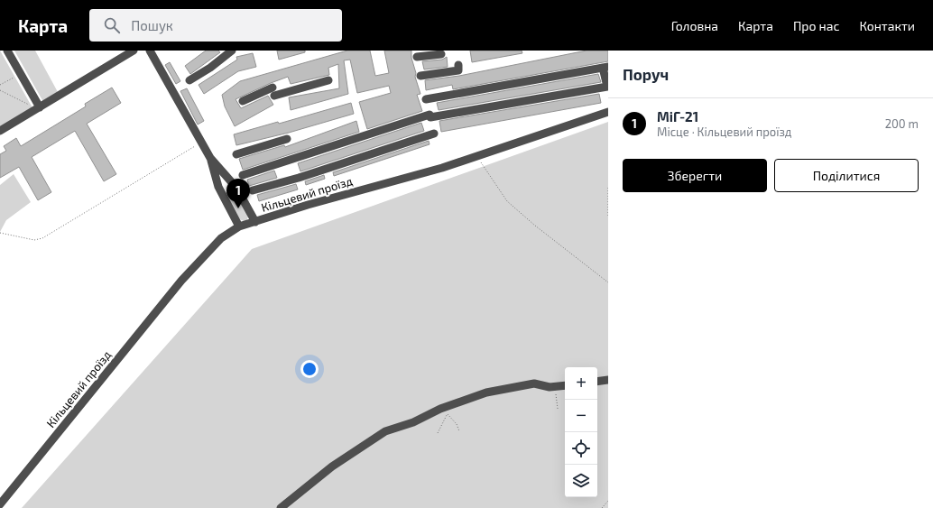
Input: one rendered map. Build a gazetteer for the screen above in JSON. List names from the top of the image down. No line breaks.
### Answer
{"streets":{"street":["Кільцевий проїзд"]},"page":{"header":"Карта","search":"Пошук","nav":["Головна","Карта","Про нас","Контакти"],"heading":"Поруч","list":[{"mark":"1","name":"МіГ-21","note":"Місце · Кільцевий проїзд","value":"200 m"}],"buttons":["Зберегти","Поділитися"],"pins":"1","map_buttons":["+","−"]}}
